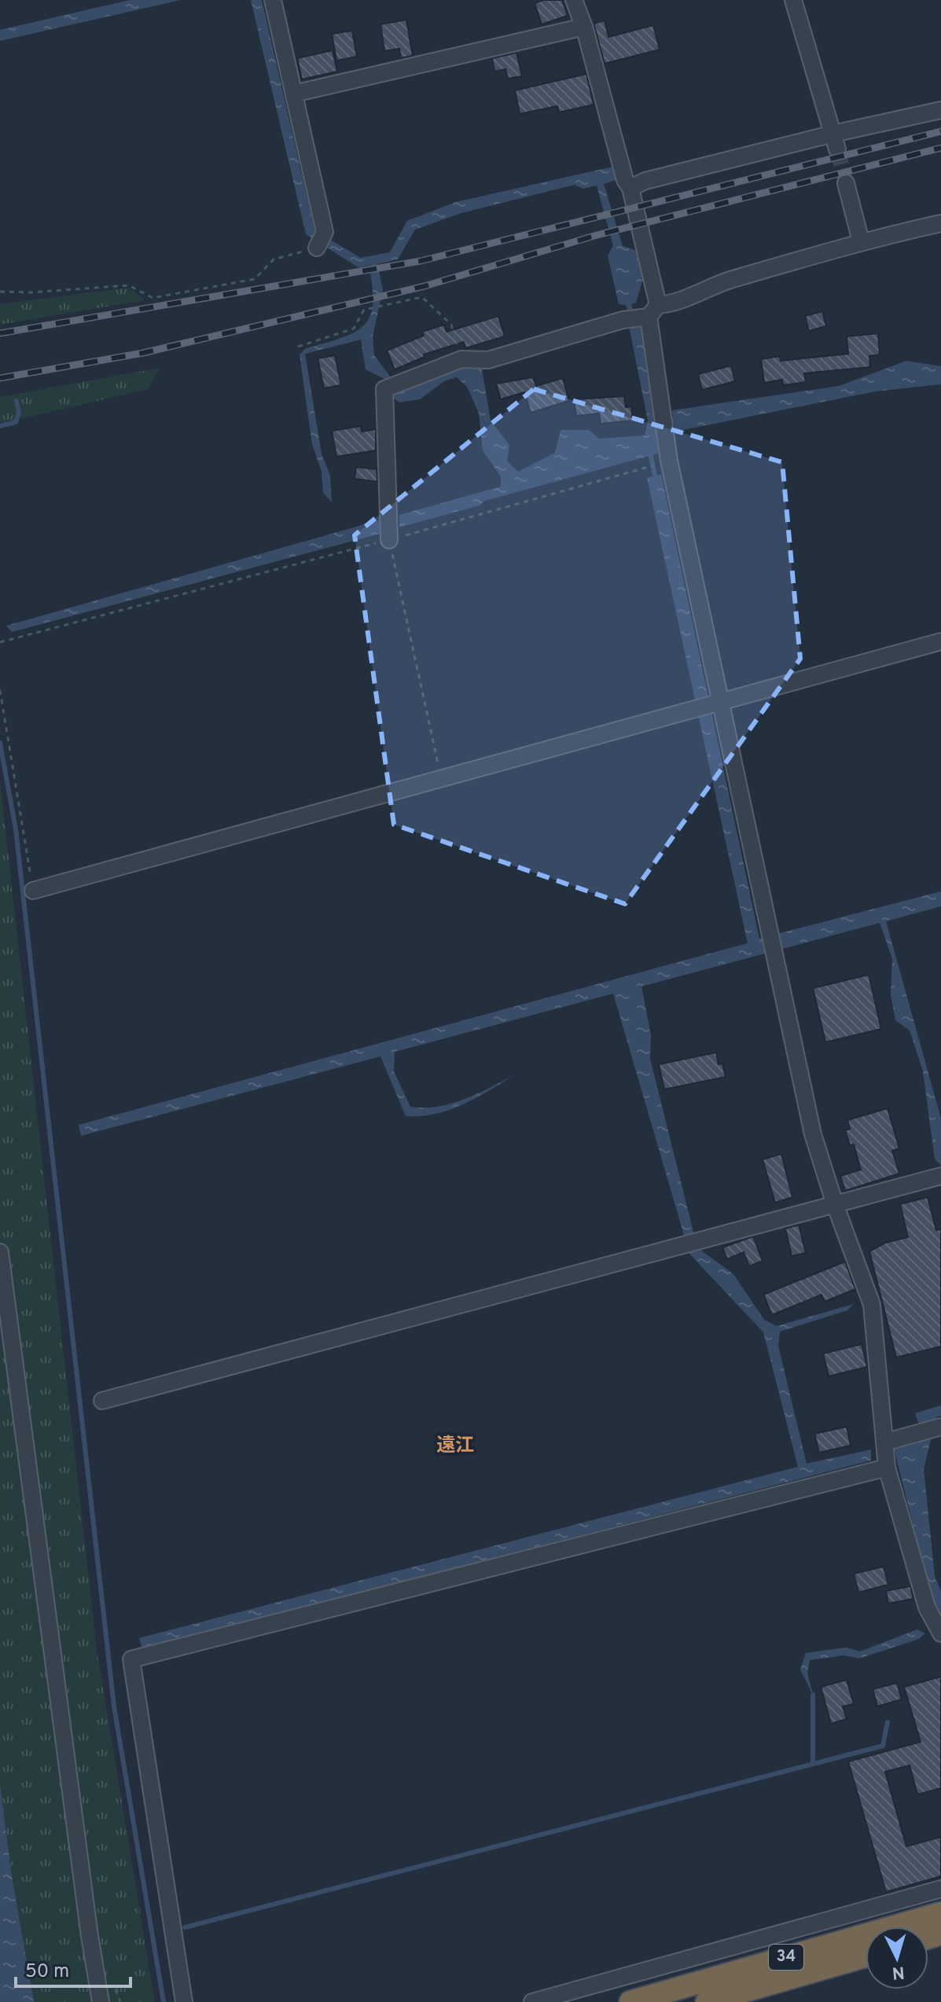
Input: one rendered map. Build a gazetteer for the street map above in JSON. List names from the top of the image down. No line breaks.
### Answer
{"streets":{"highway":["34"]},"districts":["遠江"],"scale_bar":"50 m","north":"bottom"}
